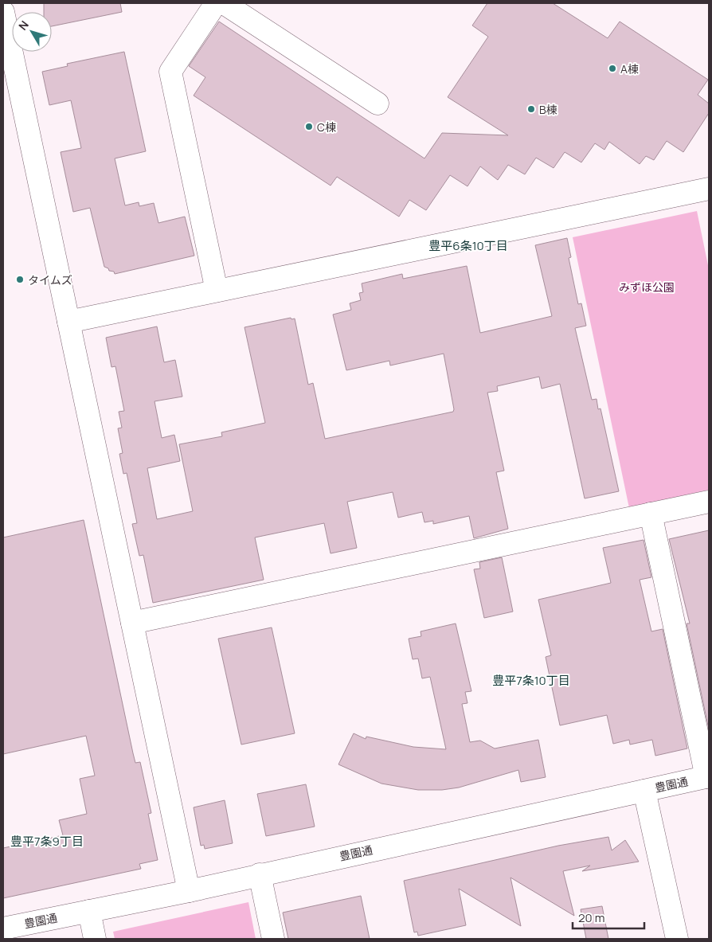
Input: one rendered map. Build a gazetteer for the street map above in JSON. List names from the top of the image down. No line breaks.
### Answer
{"streets":{"street":["豊園通"]},"districts":["豊平6条10丁目","豊平7条10丁目","豊平7条9丁目"],"parks":["みずほ公園"],"places":["A棟","B棟","C棟","タイムズ"],"scale_bar":"20 m","north":"top left"}
